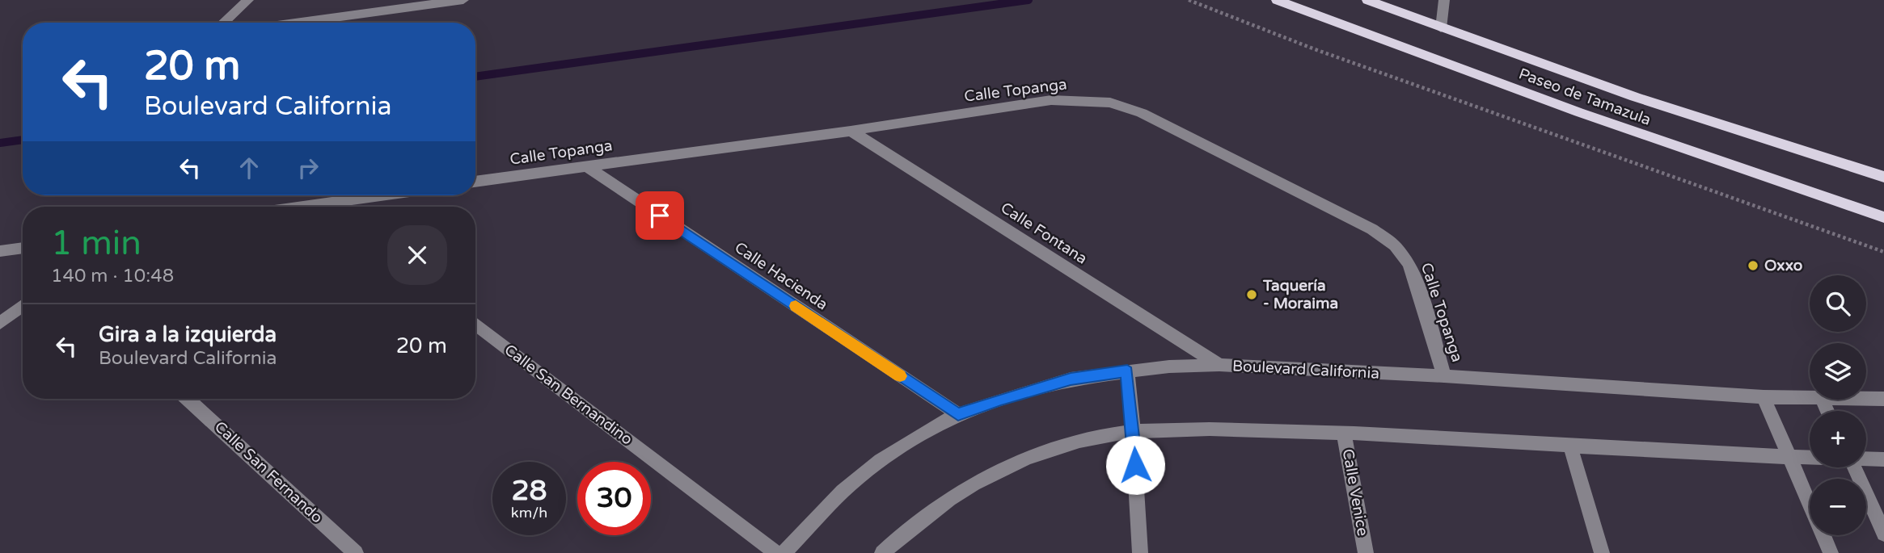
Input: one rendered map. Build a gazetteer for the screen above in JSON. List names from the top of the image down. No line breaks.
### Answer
{"streets":{"main road":["Paseo de Tamazula"],"street":["Calle Topanga","Calle Fontana","Calle Hacienda","Boulevard California","Calle San Bernandino","Calle San Fernando","Calle Venice"]},"crossings":[["Calle Topanga","Calle Fontana"],["Calle Topanga","Calle Hacienda"],["Calle Topanga","Boulevard California"],["Calle Fontana","Boulevard California"],["Calle Hacienda","Boulevard California"]],"places":["Oxxo","Taquería - Moraima"],"page":{"turn":["20 m","Boulevard California"],"heading":["1 min","140 m · 10:48"],"map_buttons":["+","−"],"list":[{"name":"Gira a la izquierda","note":"Boulevard California","value":"20 m"}],"speed":"28 km/h","limit":"30"}}
